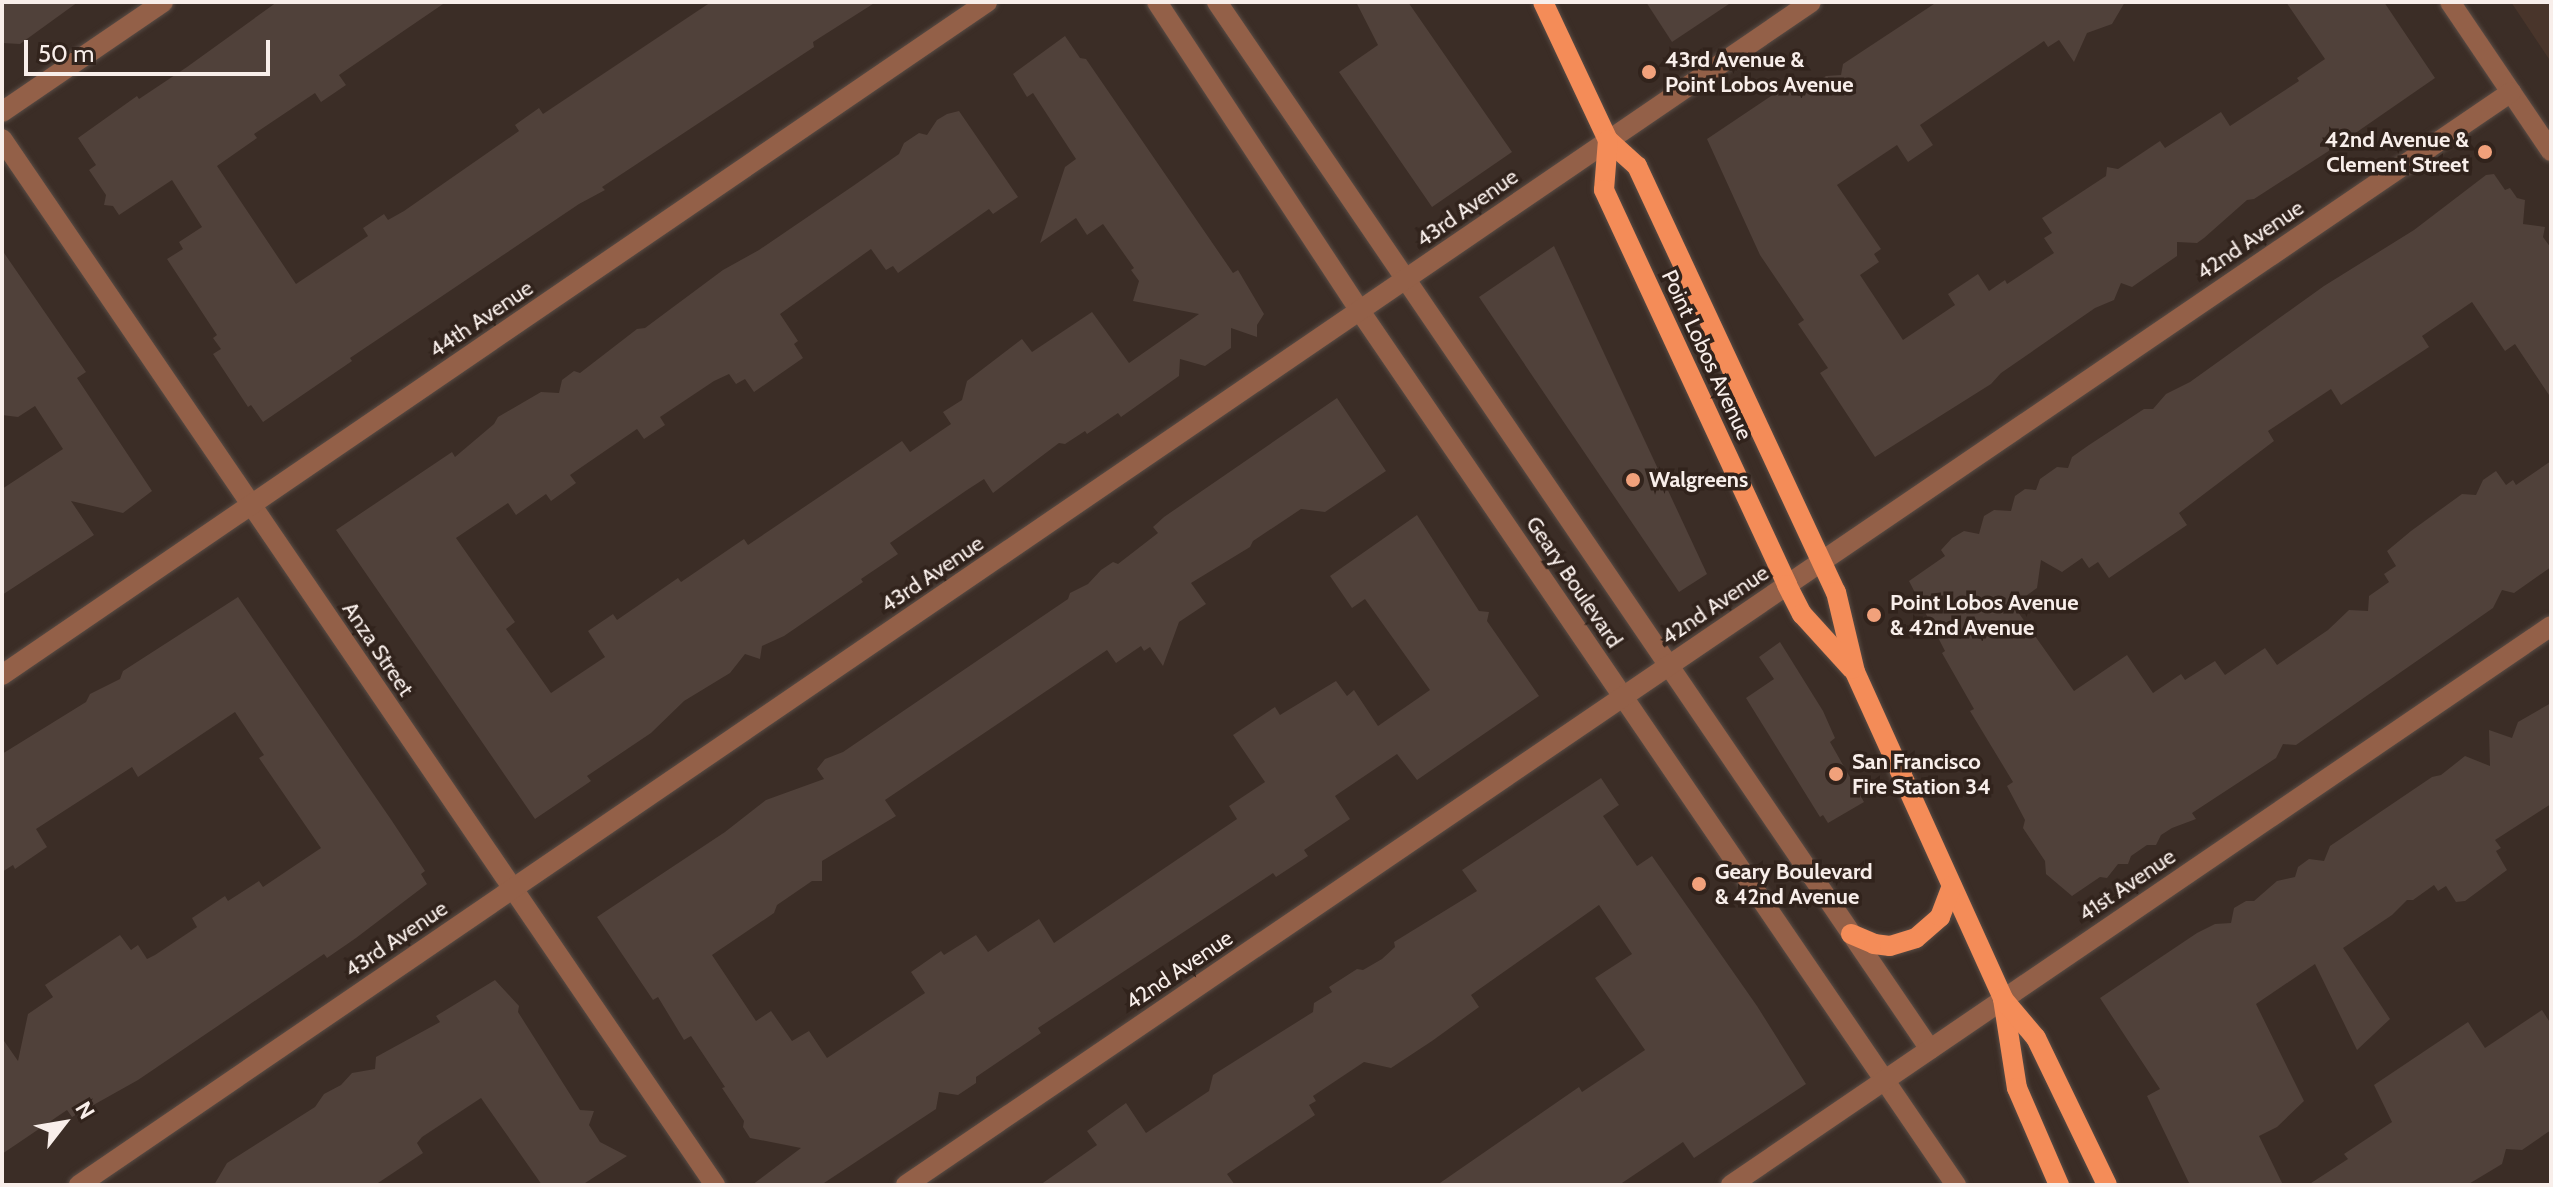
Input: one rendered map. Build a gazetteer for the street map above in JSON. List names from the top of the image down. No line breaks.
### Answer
{"streets":{"main road":["Point Lobos Avenue"],"street":["43rd Avenue","42nd Avenue","44th Avenue","Geary Boulevard","Anza Street","41st Avenue"]},"crossings":[["43rd Avenue","Point Lobos Avenue"],["43rd Avenue","Geary Boulevard"],["43rd Avenue","Anza Street"],["42nd Avenue","Point Lobos Avenue"],["42nd Avenue","Geary Boulevard"],["44th Avenue","Anza Street"],["Geary Boulevard","41st Avenue"]],"places":["43rd Avenue & Point Lobos Avenue","42nd Avenue & Clement Street","Walgreens","Point Lobos Avenue & 42nd Avenue","San Francisco Fire Station 34","Geary Boulevard & 42nd Avenue"],"scale_bar":"50 m","north":"top right"}
